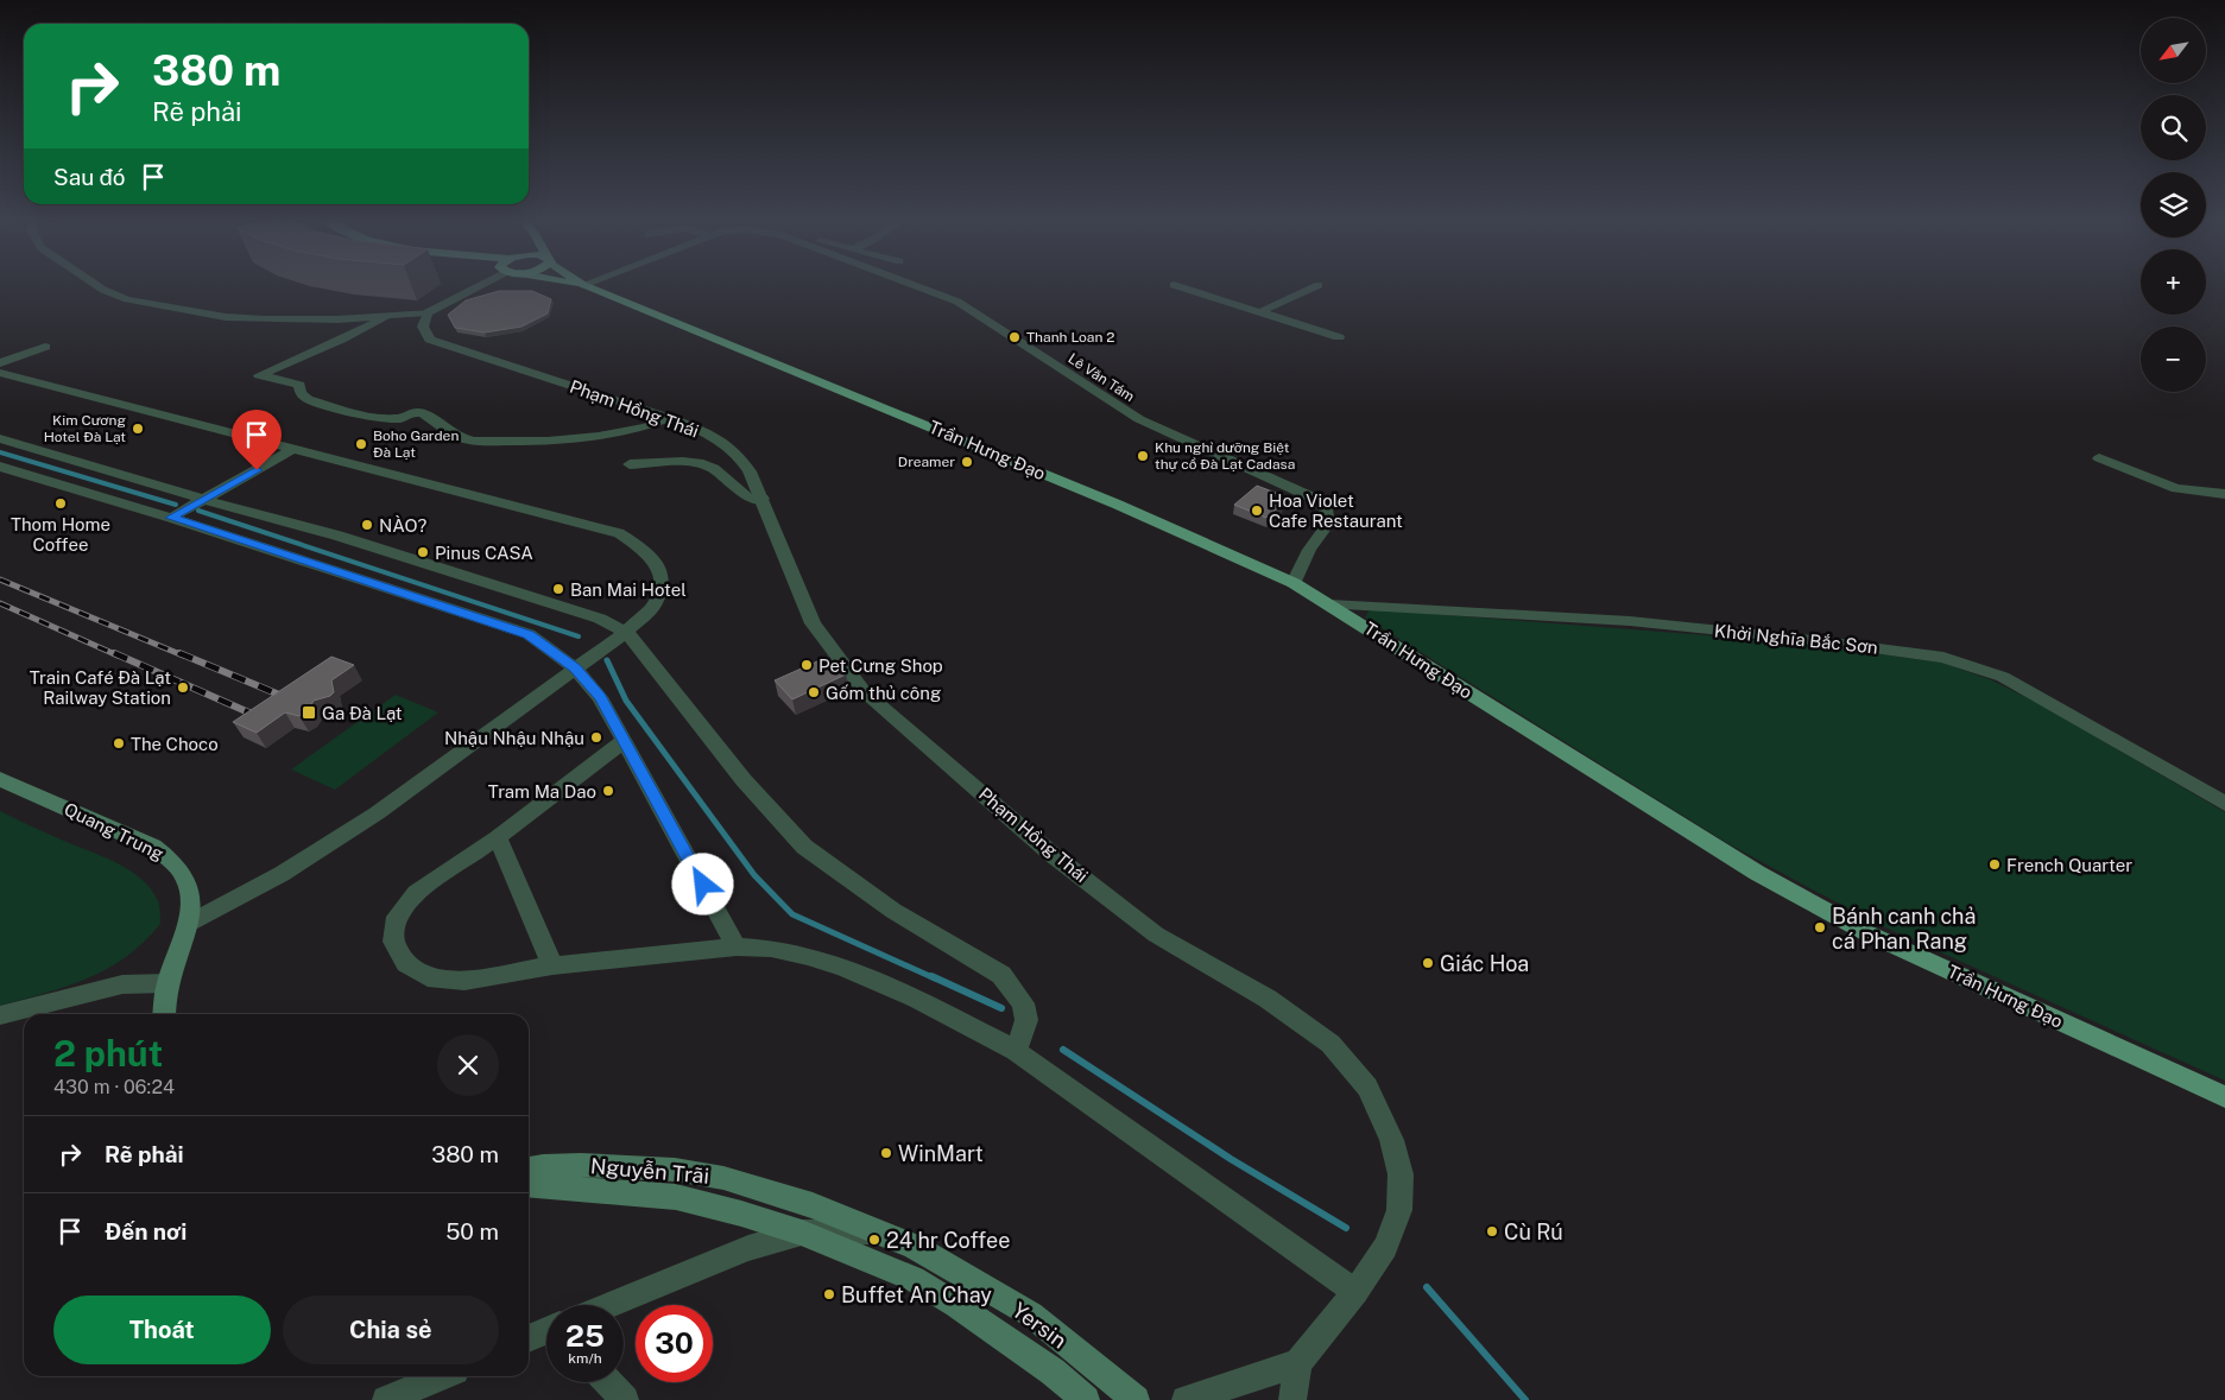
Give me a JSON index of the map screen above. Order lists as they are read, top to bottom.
{
  "streets": {
    "main road": [
      "Trần Hưng Đạo",
      "Quang Trung",
      "Nguyễn Trãi",
      "Yersin"
    ],
    "street": ["Lê Văn Tám", "Phạm Hồng Thái", "Khởi Nghĩa Bắc Sơn"]
  },
  "crossings": [
    ["Lê Văn Tám", "Trần Hưng Đạo"],
    ["Trần Hưng Đạo", "Khởi Nghĩa Bắc Sơn"],
    ["Nguyễn Trãi", "Yersin"]
  ],
  "places": {
    "other": [
      "Thanh Loan 2",
      "Kim Cương Hotel Đà Lạt",
      "Boho Garden Đà Lạt",
      "Khu nghỉ dưỡng Biệt thự cổ Đà Lạt Cadasa",
      "Dreamer",
      "Thom Home Coffee",
      "Hoa Violet Cafe Restaurant",
      "NÀO?",
      "Pinus CASA",
      "Ban Mai Hotel",
      "Pet Cưng Shop",
      "Train Café Đà Lạt Railway Station",
      "Gốm thủ công",
      "Nhậu Nhậu Nhậu",
      "The Choco",
      "Tram Ma Dao",
      "French Quarter",
      "Bánh canh chả cá Phan Rang",
      "Giác Hoa",
      "WinMart",
      "Cù Rú",
      "24 hr Coffee",
      "Buffet An Chay"
    ],
    "transit": ["Ga Đà Lạt"]
  },
  "north": "bottom left",
  "page": {
    "map_buttons": ["+", "−"],
    "turn": ["380 m", "Rẽ phải"],
    "then": "Sau đó",
    "heading": ["2 phút", "430 m · 06:24"],
    "list": [
      {
        "name": "Rẽ phải",
        "value": "380 m"
      },
      {
        "name": "Đến nơi",
        "value": "50 m"
      }
    ],
    "buttons": ["Thoát", "Chia sẻ"],
    "speed": "25 km/h",
    "limit": "30"
  }
}
